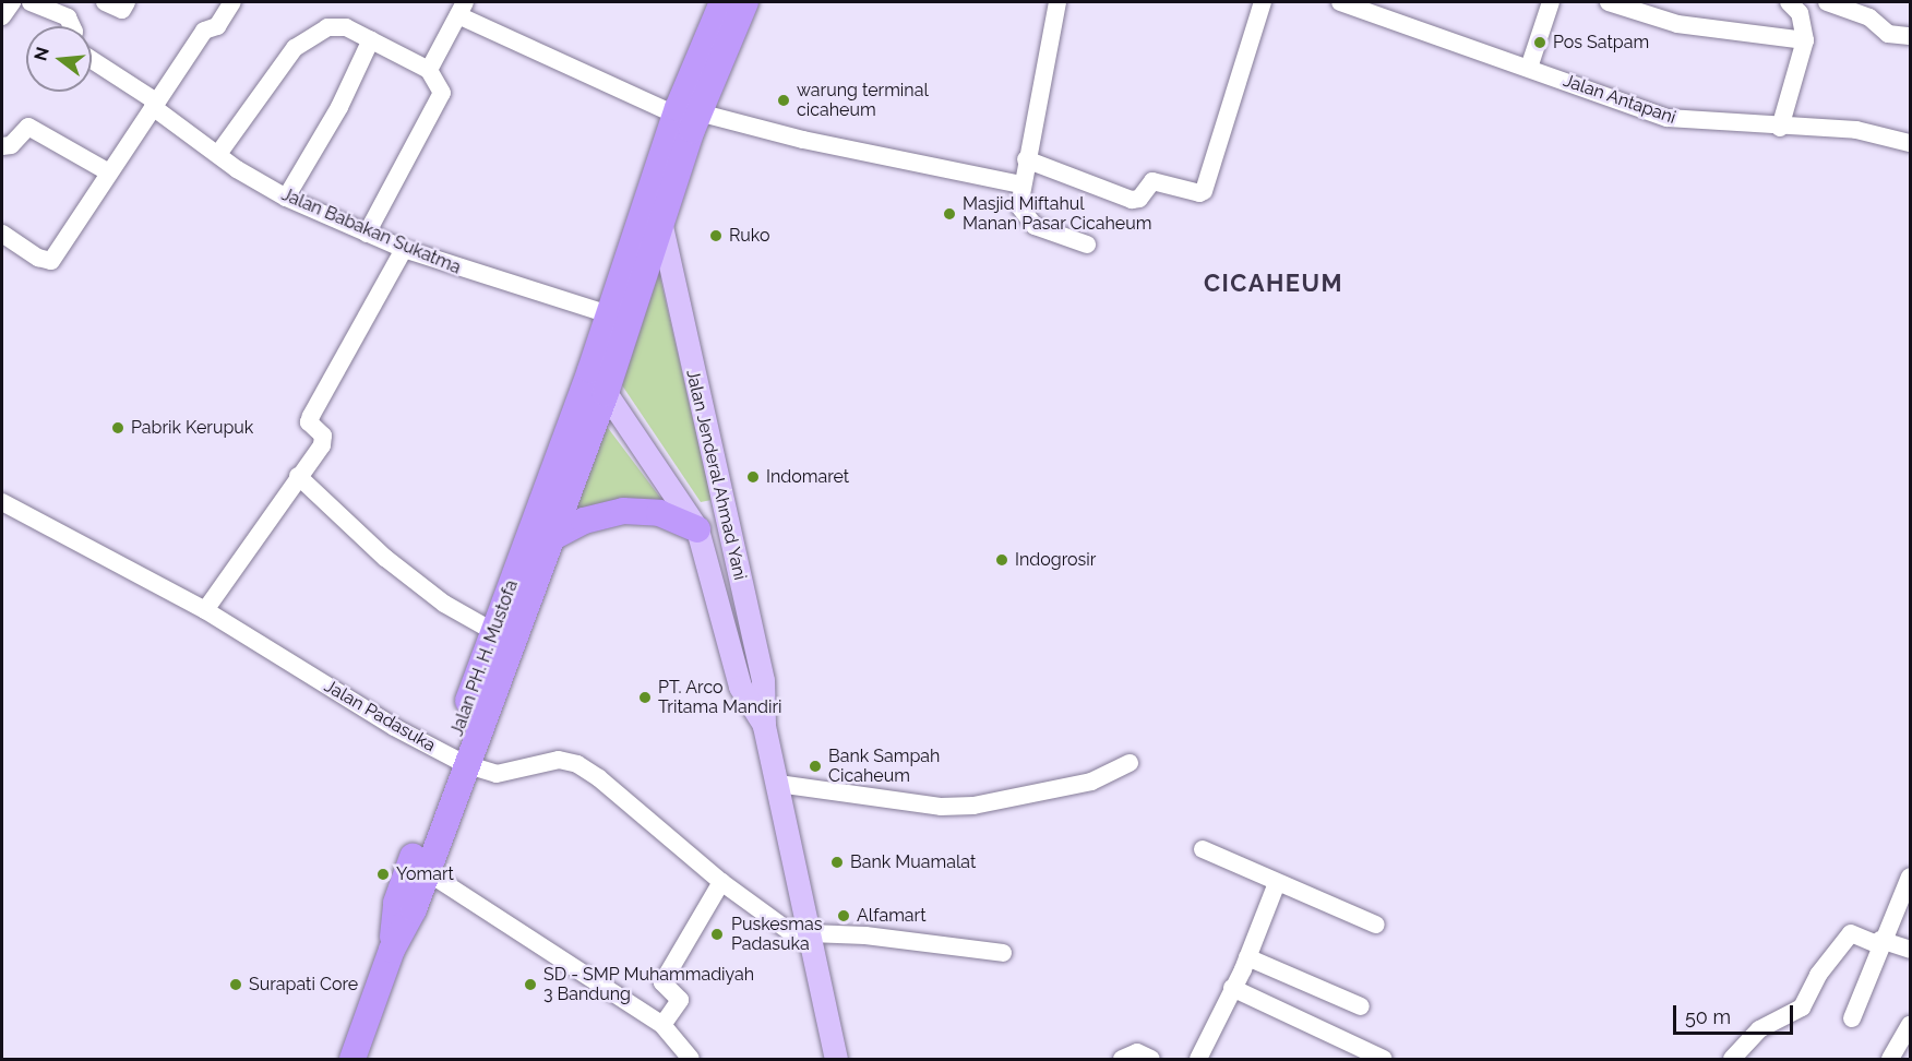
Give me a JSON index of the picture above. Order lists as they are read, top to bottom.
{
  "streets": {
    "highway": ["Jalan PH. H. Mustofa"],
    "main road": ["Jalan Jenderal Ahmad Yani"],
    "street": ["Jalan Antapani", "Jalan Babakan Sukatma", "Jalan Padasuka"]
  },
  "crossings": [
    ["Jalan Jenderal Ahmad Yani", "Jalan PH. H. Mustofa"],
    ["Jalan Jenderal Ahmad Yani", "Jalan Padasuka"],
    ["Jalan PH. H. Mustofa", "Jalan Padasuka"]
  ],
  "districts": ["CICAHEUM"],
  "places": [
    "Pos Satpam",
    "warung terminal cicaheum",
    "Masjid Miftahul Manan Pasar Cicaheum",
    "Ruko",
    "Pabrik Kerupuk",
    "Indomaret",
    "Indogrosir",
    "PT. Arco Tritama Mandiri",
    "Bank Sampah Cicaheum",
    "Bank Muamalat",
    "Yomart",
    "Alfamart",
    "Puskesmas Padasuka",
    "Surapati Core",
    "SD - SMP Muhammadiyah 3 Bandung"
  ],
  "scale_bar": "50 m",
  "north": "left"
}
